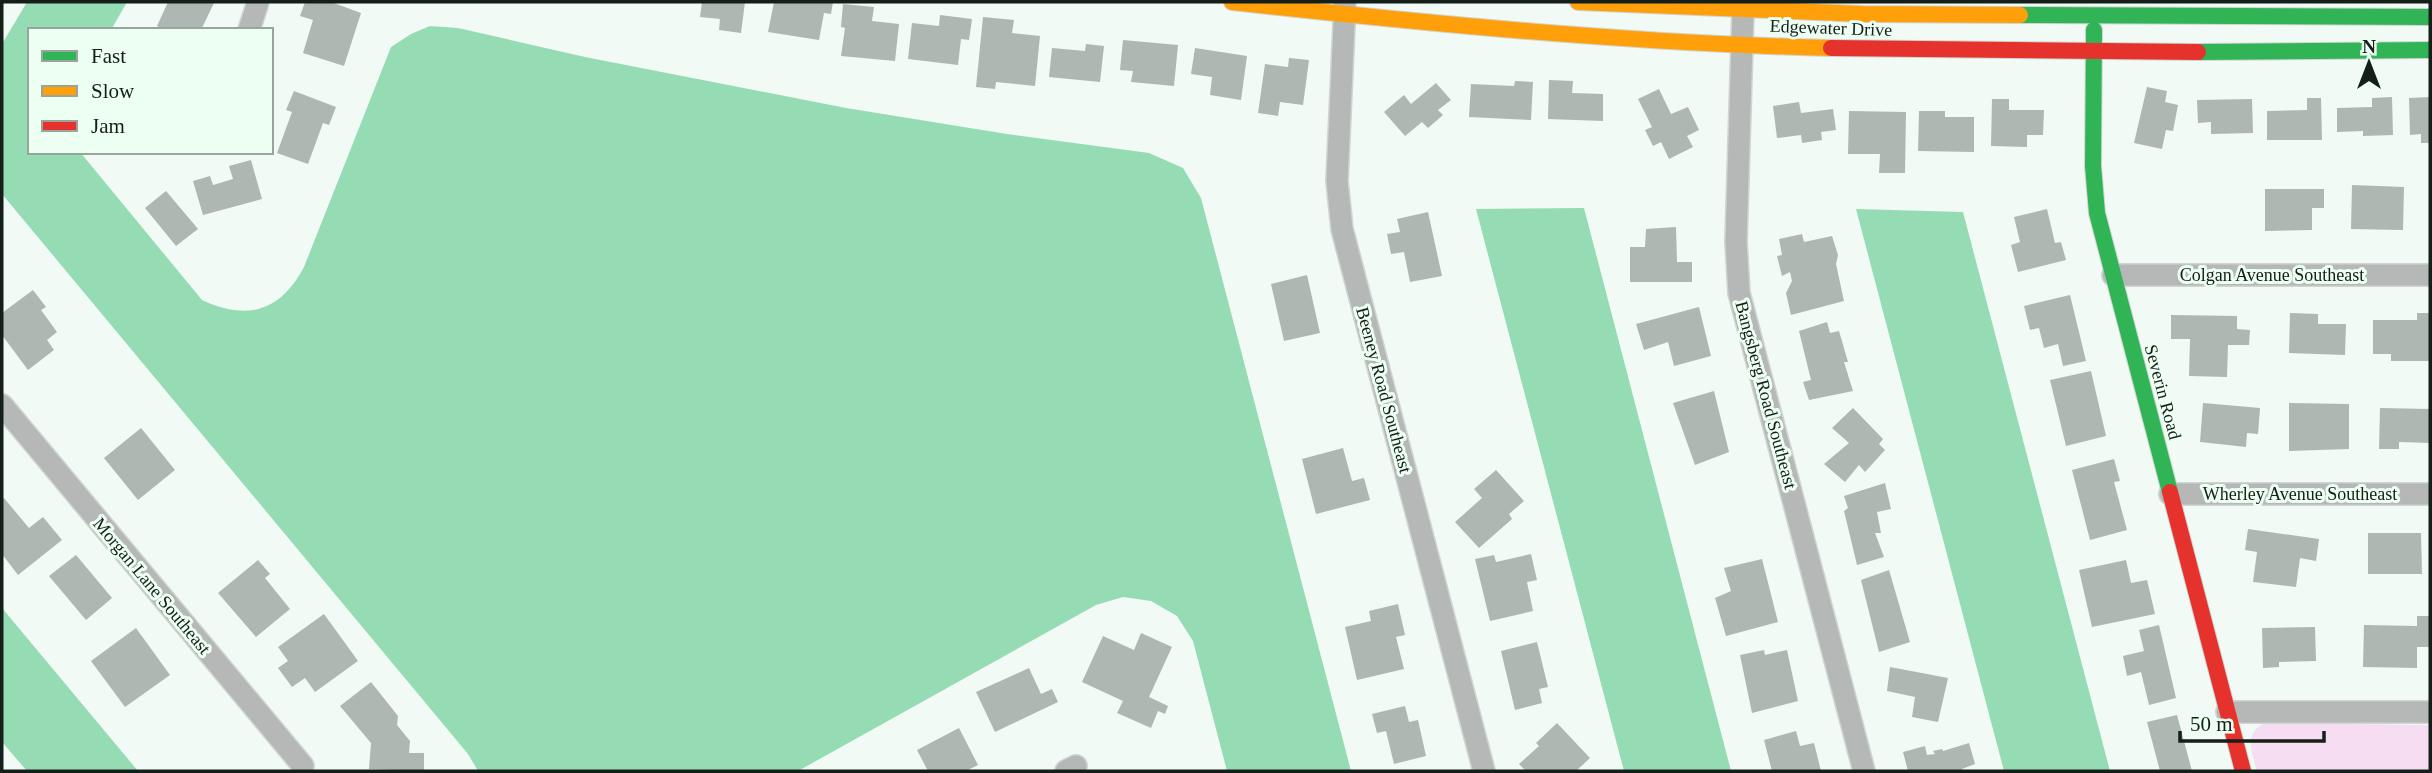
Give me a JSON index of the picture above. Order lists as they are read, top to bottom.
{
  "streets": {
    "street": [
      "Edgewater Drive",
      "Colgan Avenue Southeast",
      "Beeney Road Southeast",
      "Severin Road",
      "Bangsberg Road Southeast",
      "Wherley Avenue Southeast",
      "Morgan Lane Southeast"
    ]
  },
  "crossings": [
    ["Edgewater Drive", "Beeney Road Southeast"],
    ["Edgewater Drive", "Severin Road"],
    ["Edgewater Drive", "Bangsberg Road Southeast"],
    ["Colgan Avenue Southeast", "Severin Road"],
    ["Severin Road", "Wherley Avenue Southeast"]
  ],
  "legend": ["Fast", "Slow", "Jam"],
  "scale_bar": "50 m",
  "north": "top"
}
